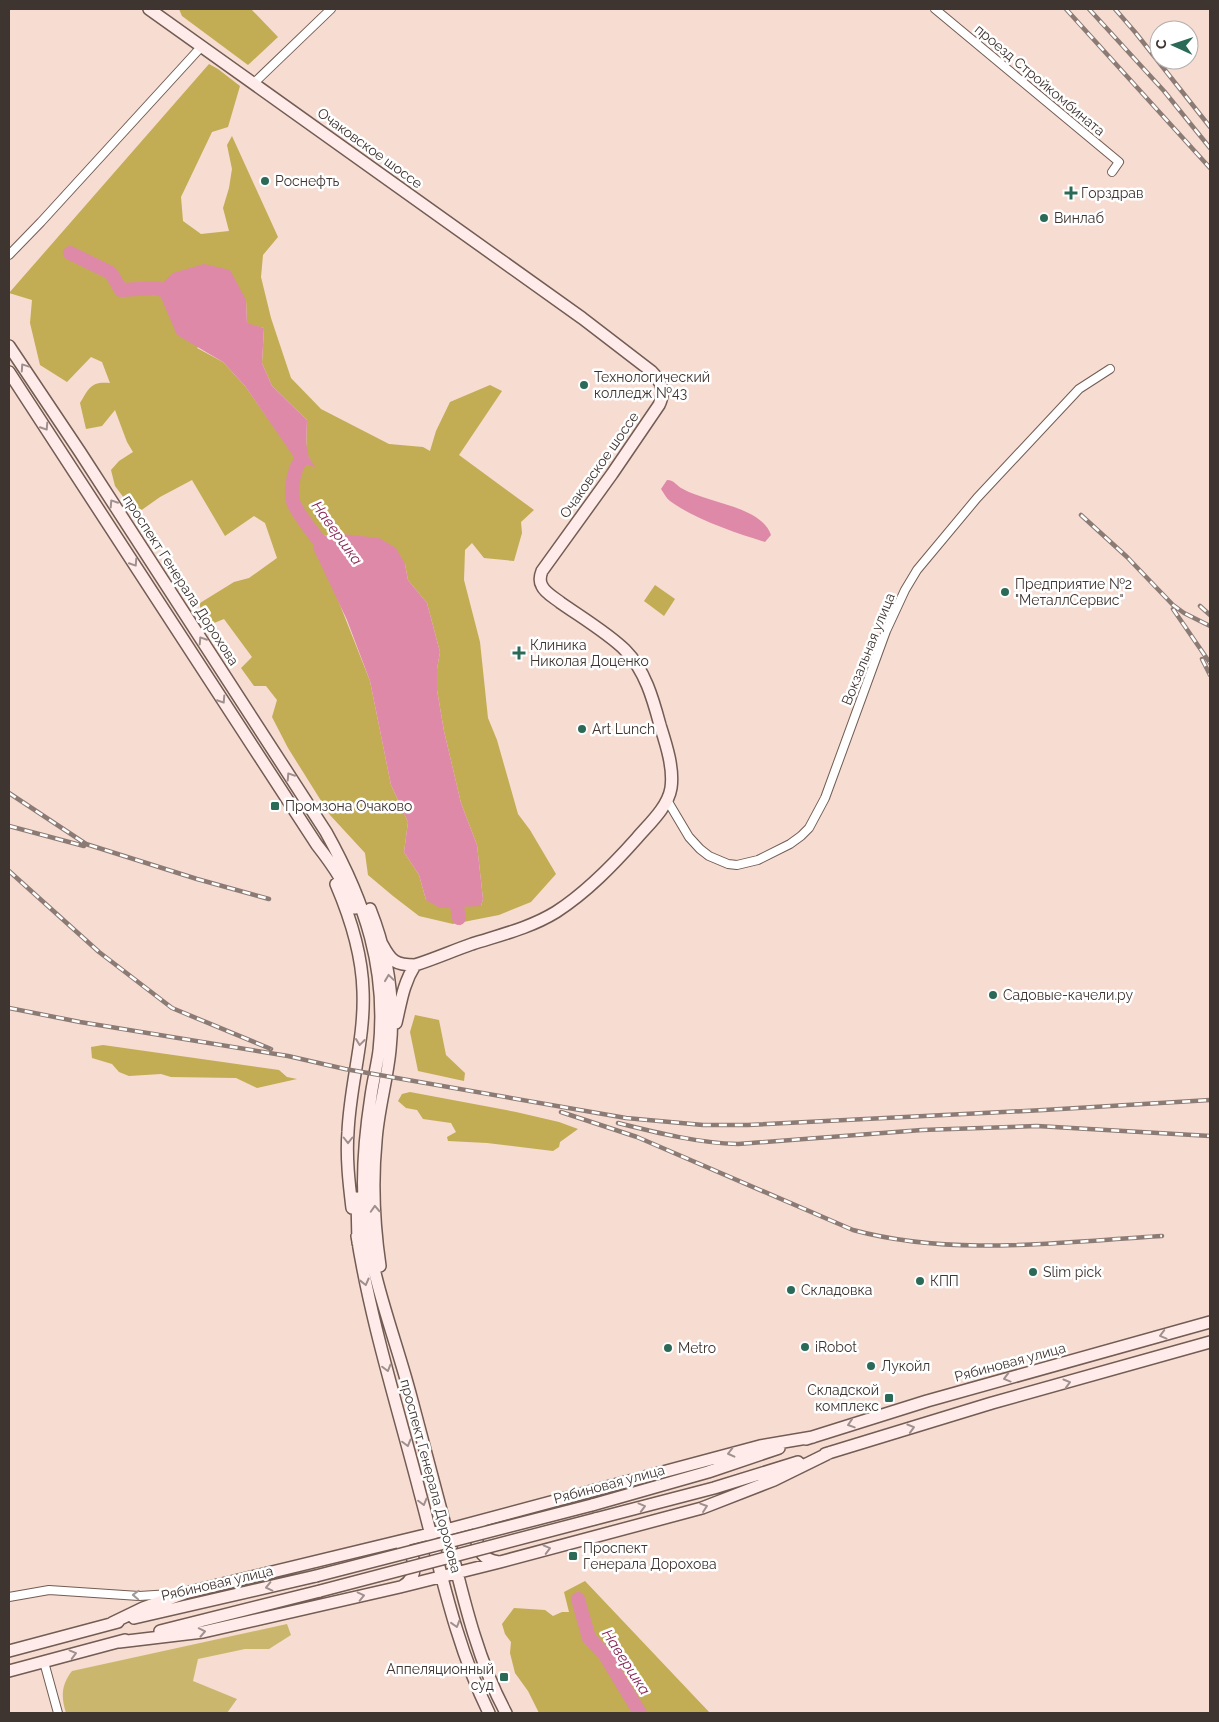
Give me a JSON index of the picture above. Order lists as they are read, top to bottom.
{
  "streets": {
    "main road": ["Очаковское шоссе", "проспект Генерала Дорохова", "Рябиновая улица"],
    "street": ["проезд Стройкомбината", "Вокзальная улица"]
  },
  "crossings": [
    ["Очаковское шоссе", "Вокзальная улица"]
  ],
  "water": ["Навершка"],
  "places": {
    "other": [
      "Роснефть",
      "Винлаб",
      "Технологический колледж №43",
      "Предприятие №2 \"МеталлСервис\"",
      "Art Lunch",
      "Садовые-качели.ру",
      "Slim pick",
      "КПП",
      "Складовка",
      "iRobot",
      "Metro",
      "Лукойл"
    ],
    "health": ["Горздрав", "Клиника Николая Доценко"],
    "transit": [
      "Промзона Очаково",
      "Складской комплекс",
      "Проспект Генерала Дорохова",
      "Аппеляционный суд"
    ]
  },
  "north": "left"
}
